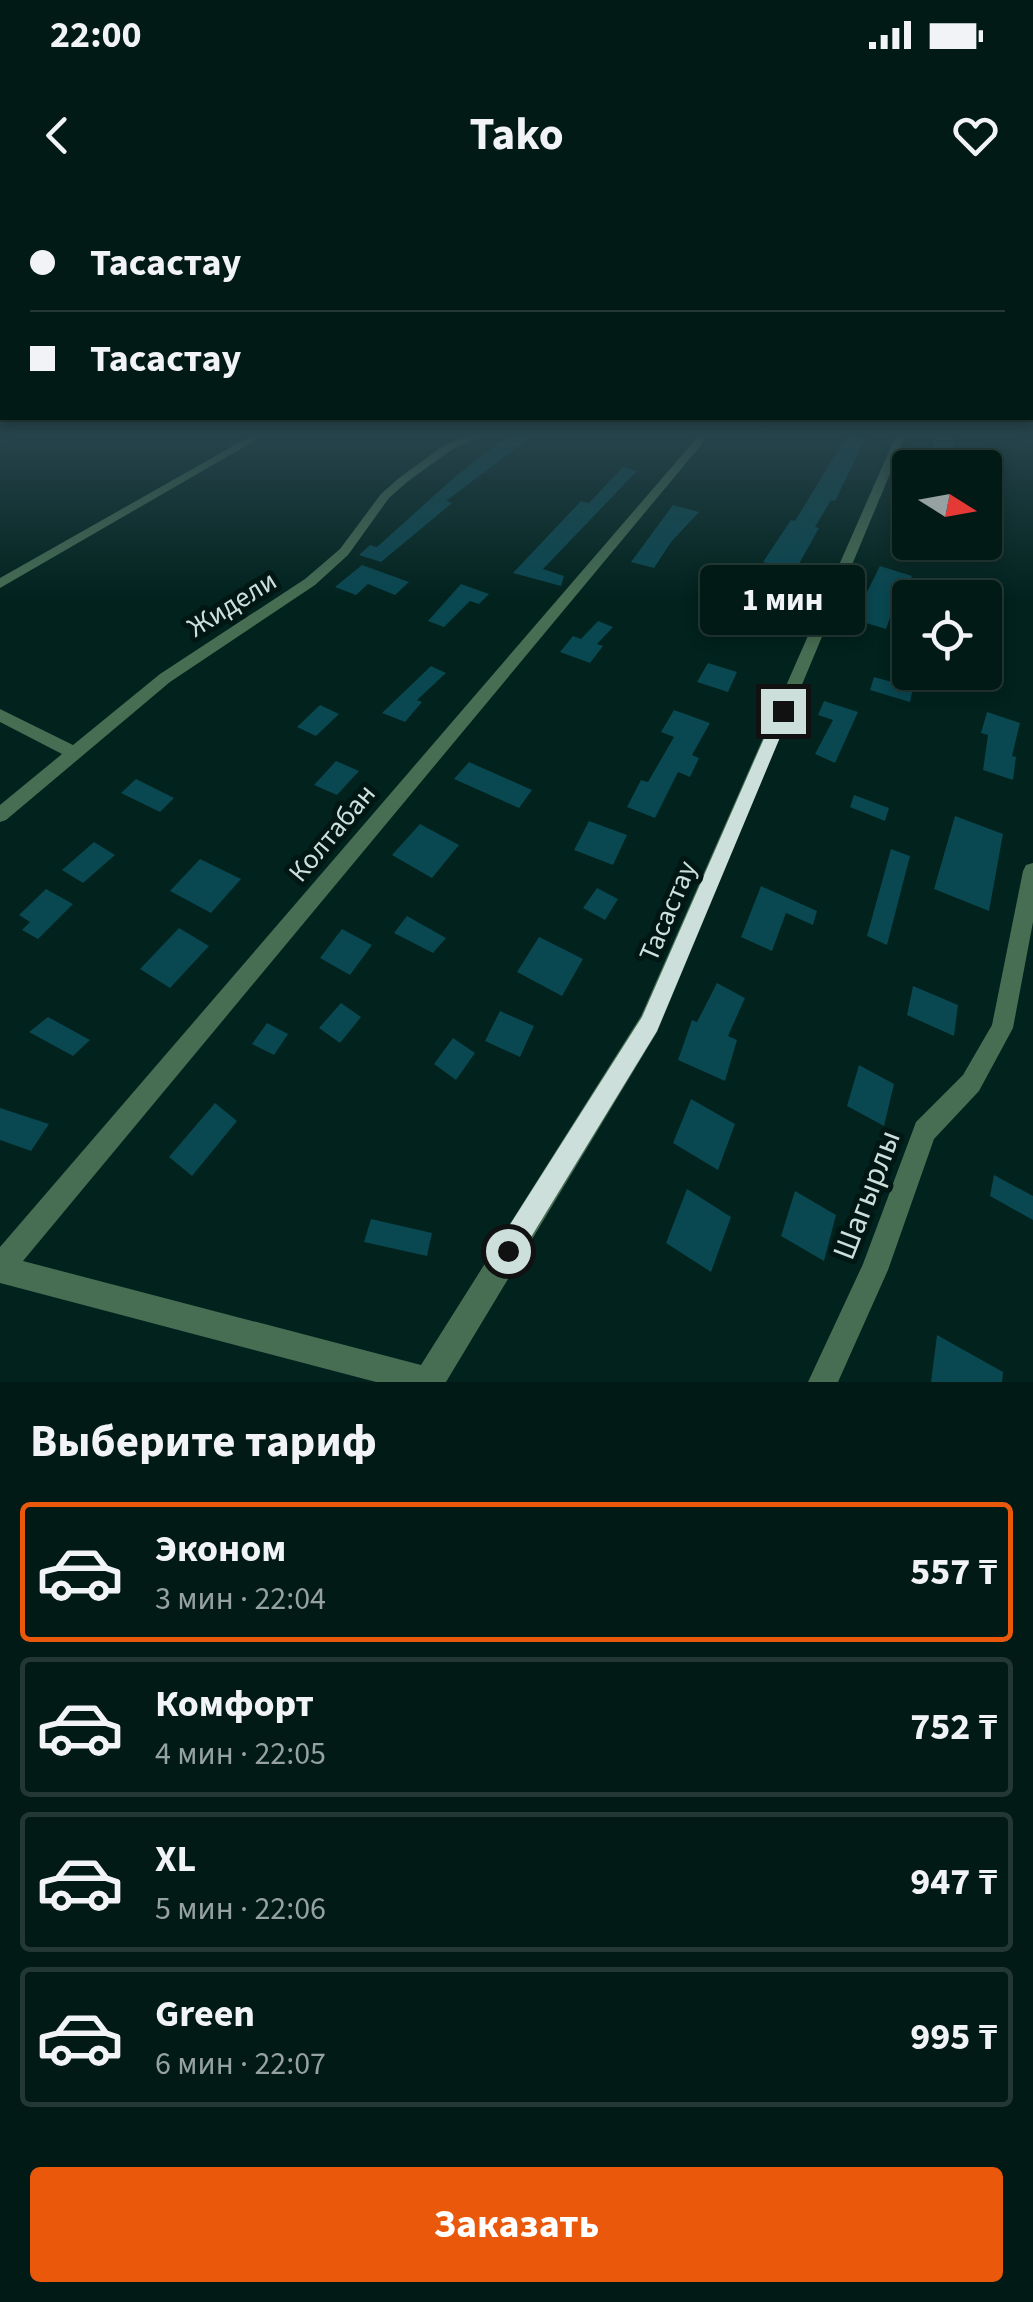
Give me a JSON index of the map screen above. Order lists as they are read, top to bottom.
{
  "streets": {
    "street": [
      "Жидели",
      "Колтабан",
      "Тасастау",
      "Шагырлы"
    ]
  },
  "north": "right",
  "page": {
    "status": "22:00",
    "header": "Tako",
    "banner": ["Тасастау", "Тасастау"],
    "bubble": "1 мин",
    "heading": "Выберите тариф",
    "list": [
      {
        "name": "Эконом",
        "note": "3 мин · 22:04",
        "value": "557 ₸"
      },
      {
        "name": "Комфорт",
        "note": "4 мин · 22:05",
        "value": "752 ₸"
      },
      {
        "name": "XL",
        "note": "5 мин · 22:06",
        "value": "947 ₸"
      },
      {
        "name": "Green",
        "note": "6 мин · 22:07",
        "value": "995 ₸"
      }
    ],
    "buttons": "Заказать"
  }
}
